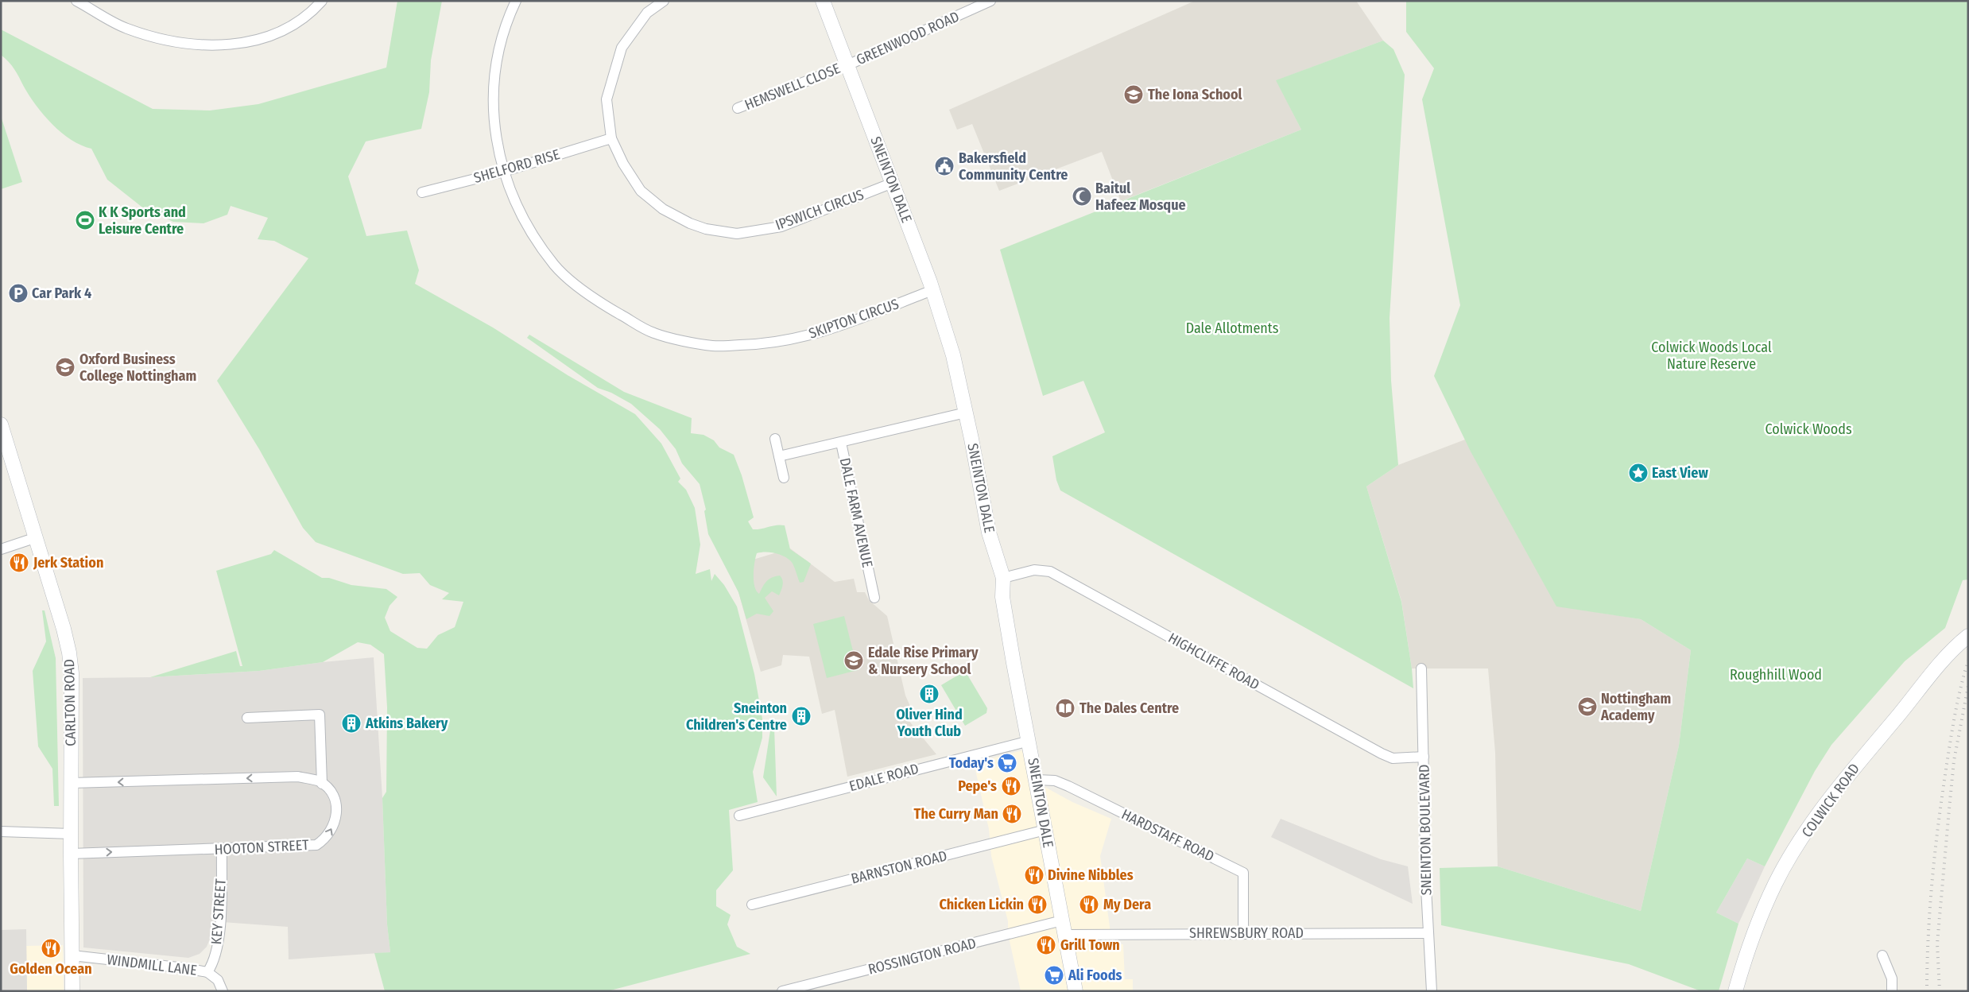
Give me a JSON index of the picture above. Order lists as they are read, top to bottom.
{
  "streets": {
    "street": [
      "GREENWOOD ROAD",
      "HEMSWELL CLOSE",
      "SHELFORD RISE",
      "SNEINTON DALE",
      "IPSWICH CIRCUS",
      "SKIPTON CIRCUS",
      "DALE FARM AVENUE",
      "HIGHCLIFFE ROAD",
      "CARLTON ROAD",
      "EDALE ROAD",
      "COLWICK ROAD",
      "SNEINTON BOULEVARD",
      "HARDSTAFF ROAD",
      "HOOTON STREET",
      "BARNSTON ROAD",
      "KEY STREET",
      "SHREWSBURY ROAD",
      "ROSSINGTON ROAD",
      "WINDMILL LANE"
    ]
  },
  "crossings": [
    ["GREENWOOD ROAD", "HEMSWELL CLOSE"],
    ["GREENWOOD ROAD", "SNEINTON DALE"],
    ["HEMSWELL CLOSE", "SNEINTON DALE"],
    ["SHELFORD RISE", "IPSWICH CIRCUS"],
    ["SHELFORD RISE", "SKIPTON CIRCUS"],
    ["SNEINTON DALE", "IPSWICH CIRCUS"],
    ["SNEINTON DALE", "SKIPTON CIRCUS"],
    ["SNEINTON DALE", "DALE FARM AVENUE"],
    ["SNEINTON DALE", "HIGHCLIFFE ROAD"],
    ["SNEINTON DALE", "EDALE ROAD"],
    ["SNEINTON DALE", "HARDSTAFF ROAD"],
    ["SNEINTON DALE", "BARNSTON ROAD"],
    ["SNEINTON DALE", "SHREWSBURY ROAD"],
    ["SNEINTON DALE", "ROSSINGTON ROAD"],
    ["HIGHCLIFFE ROAD", "SNEINTON BOULEVARD"],
    ["CARLTON ROAD", "HOOTON STREET"],
    ["CARLTON ROAD", "WINDMILL LANE"],
    ["SNEINTON BOULEVARD", "SHREWSBURY ROAD"],
    ["HARDSTAFF ROAD", "SHREWSBURY ROAD"],
    ["HOOTON STREET", "KEY STREET"],
    ["KEY STREET", "WINDMILL LANE"]
  ],
  "parks": [
    "Dale Allotments",
    "Colwick Woods Local Nature Reserve",
    "Colwick Woods",
    "Roughhill Wood"
  ],
  "places": {
    "school or university": [
      "The Iona School",
      "Oxford Business College Nottingham",
      "Edale Rise Primary & Nursery School",
      "Nottingham Academy"
    ],
    "public building": ["Bakersfield Community Centre"],
    "mosque": ["Baitul Hafeez Mosque"],
    "sports": ["K K Sports and Leisure Centre"],
    "parking": ["Car Park 4"],
    "place": ["East View"],
    "restaurant": [
      "Jerk Station",
      "Pepe's",
      "The Curry Man",
      "Divine Nibbles",
      "Chicken Lickin",
      "My Dera",
      "Grill Town",
      "Golden Ocean"
    ],
    "building": ["Oliver Hind Youth Club", "Sneinton Children's Centre", "Atkins Bakery"],
    "library": ["The Dales Centre"],
    "supermarket": ["Today's", "Ali Foods"]
  }
}
